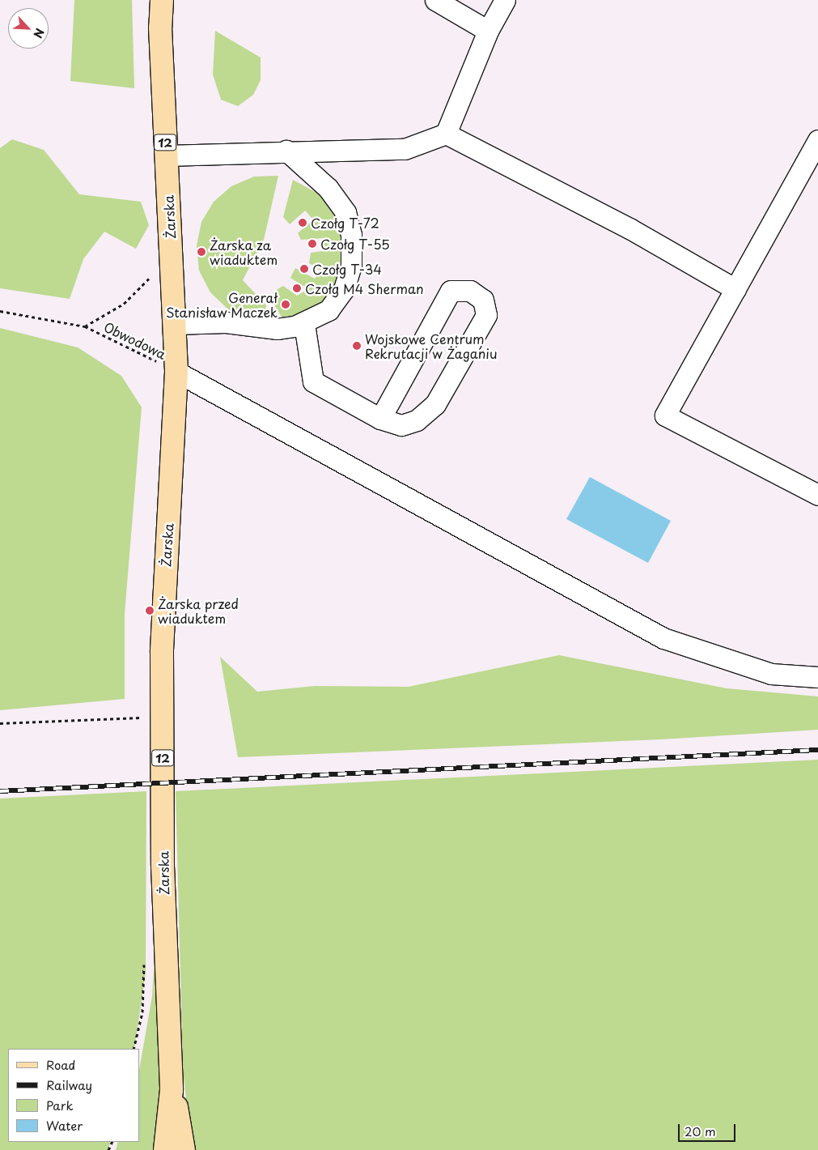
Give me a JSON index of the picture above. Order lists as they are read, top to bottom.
{
  "streets": {
    "main road": ["12", "Żarska"],
    "path": ["Obwodowa"]
  },
  "crossings": [
    ["Żarska", "Obwodowa"]
  ],
  "places": [
    "Czołg T-72",
    "Czołg T-55",
    "Żarska za wiaduktem",
    "Czołg T-34",
    "Czołg M4 Sherman",
    "Generał Stanisław Maczek",
    "Wojskowe Centrum Rekrutacji w Żaganiu",
    "Żarska przed wiaduktem"
  ],
  "legend": [
    "Road",
    "Railway",
    "Park",
    "Water"
  ],
  "scale_bar": "20 m",
  "north": "bottom right"
}
